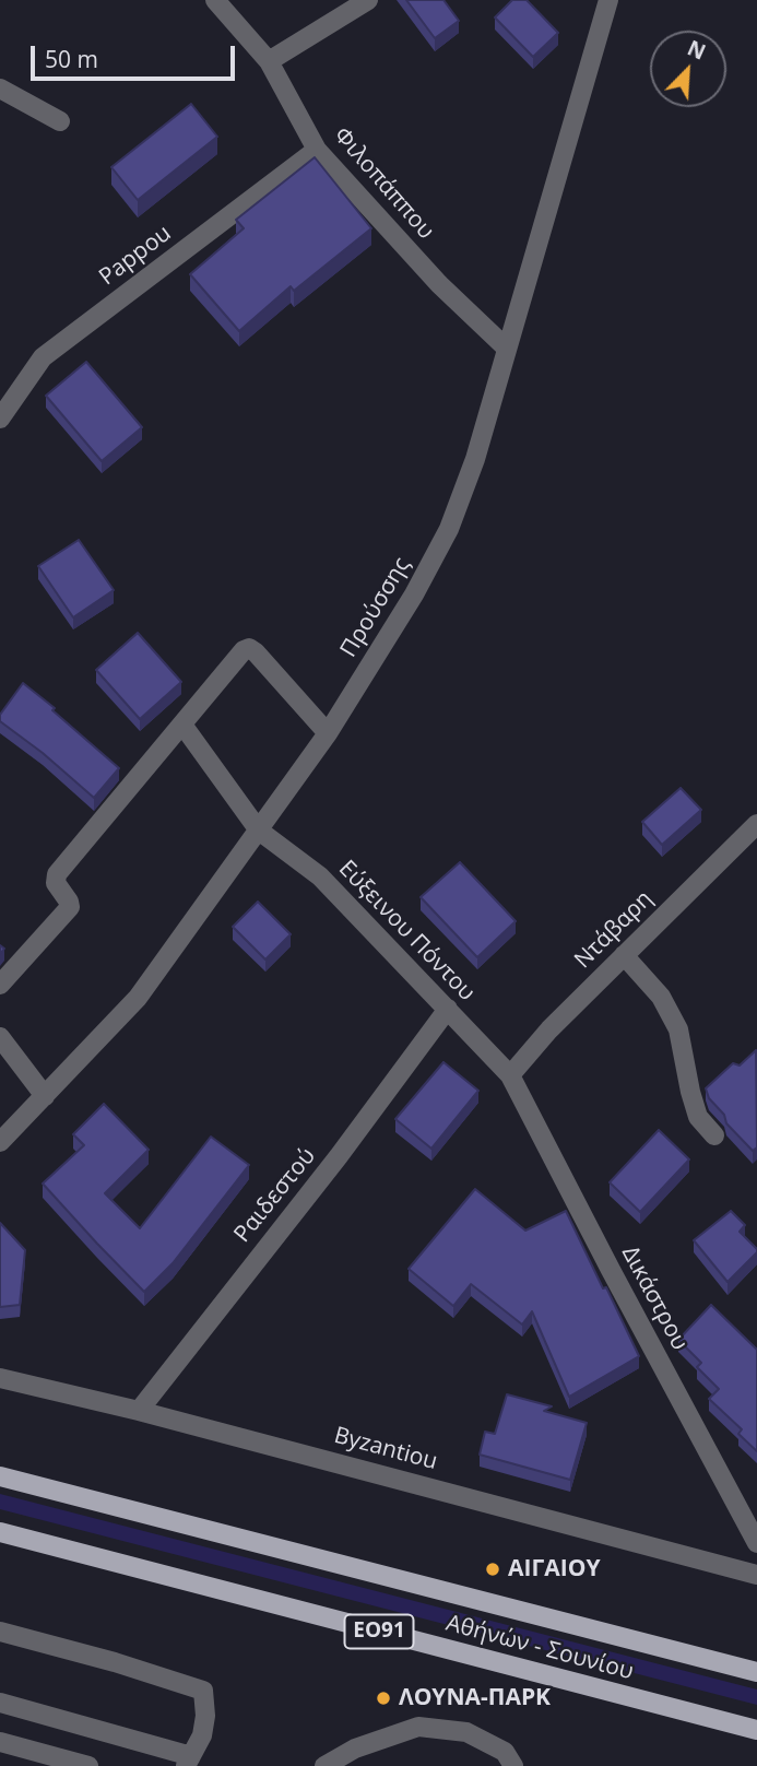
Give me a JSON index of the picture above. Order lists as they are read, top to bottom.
{
  "streets": {
    "main road": ["ΕΟ91", "Αθήνών - Σουνίου"],
    "street": [
      "Φιλοπάππου",
      "Pappou",
      "Προύσσης",
      "Ντάβαρη",
      "Εύξεινου Πόντου",
      "Ραιδεστού",
      "Δικάστρου",
      "Byzantiou"
    ]
  },
  "crossings": [
    ["Φιλοπάππου", "Pappou"],
    ["Φιλοπάππου", "Προύσσης"],
    ["Προύσσης", "Εύξεινου Πόντου"],
    ["Ντάβαρη", "Εύξεινου Πόντου"],
    ["Ντάβαρη", "Δικάστρου"],
    ["Εύξεινου Πόντου", "Ραιδεστού"],
    ["Εύξεινου Πόντου", "Δικάστρου"],
    ["Ραιδεστού", "Byzantiou"]
  ],
  "places": ["ΑΙΓΑΙΟΥ", "ΛΟΥΝΑ-ΠΑΡΚ"],
  "scale_bar": "50 m",
  "north": "top right"
}
